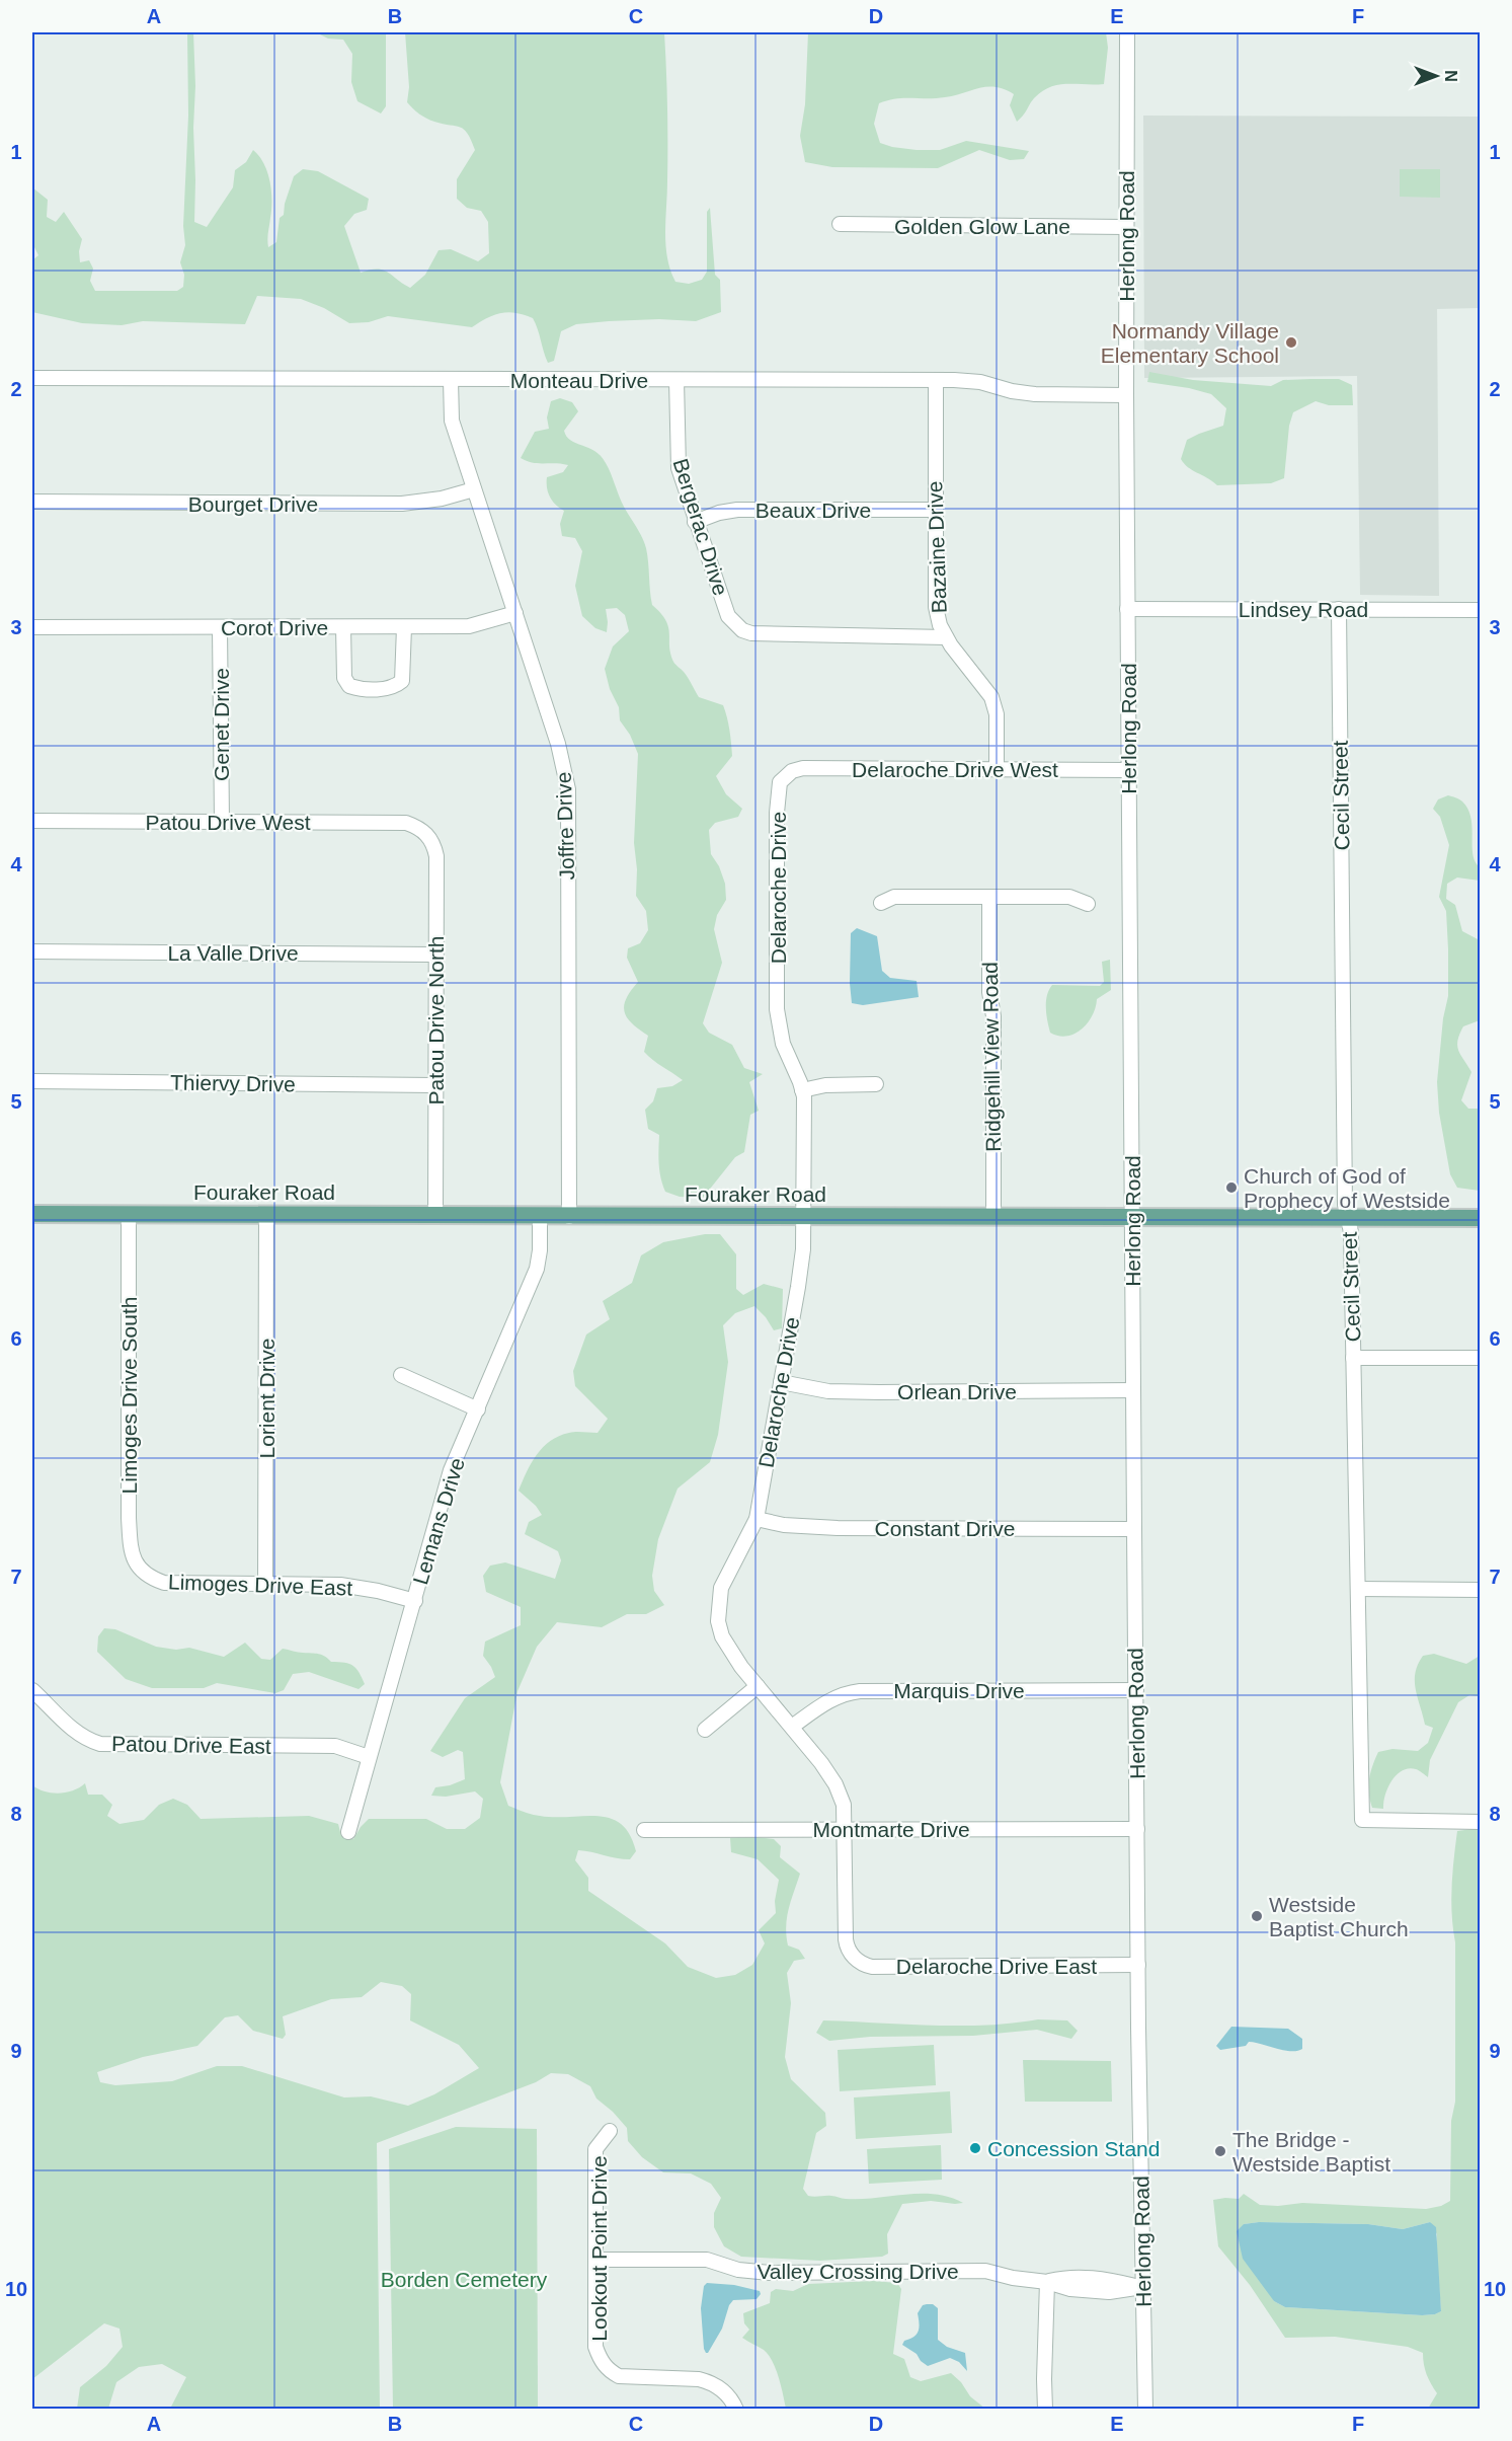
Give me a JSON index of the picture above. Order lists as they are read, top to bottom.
{
  "streets": {
    "main road": ["Fouraker Road"],
    "street": [
      "Golden Glow Lane",
      "Herlong Road",
      "Monteau Drive",
      "Bourget Drive",
      "Beaux Drive",
      "Bergerac Drive",
      "Bazaine Drive",
      "Lindsey Road",
      "Corot Drive",
      "Genet Drive",
      "Delaroche Drive West",
      "Cecil Street",
      "Patou Drive West",
      "Joffre Drive",
      "Delaroche Drive",
      "La Valle Drive",
      "Patou Drive North",
      "Ridgehill View Road",
      "Thiervy Drive",
      "Orlean Drive",
      "Limoges Drive South",
      "Lorient Drive",
      "Lemans Drive",
      "Constant Drive",
      "Limoges Drive East",
      "Marquis Drive",
      "Patou Drive East",
      "Montmarte Drive",
      "Delaroche Drive East",
      "Lookout Point Drive",
      "Valley Crossing Drive"
    ]
  },
  "crossings": [
    ["Golden Glow Lane", "Herlong Road"],
    ["Herlong Road", "Monteau Drive"],
    ["Herlong Road", "Lindsey Road"],
    ["Herlong Road", "Delaroche Drive West"],
    ["Herlong Road", "Fouraker Road"],
    ["Herlong Road", "Orlean Drive"],
    ["Herlong Road", "Constant Drive"],
    ["Herlong Road", "Marquis Drive"],
    ["Herlong Road", "Montmarte Drive"],
    ["Herlong Road", "Delaroche Drive East"],
    ["Herlong Road", "Valley Crossing Drive"],
    ["Monteau Drive", "Bergerac Drive"],
    ["Monteau Drive", "Bazaine Drive"],
    ["Monteau Drive", "Joffre Drive"],
    ["Bourget Drive", "Joffre Drive"],
    ["Beaux Drive", "Bergerac Drive"],
    ["Beaux Drive", "Bazaine Drive"],
    ["Bergerac Drive", "Bazaine Drive"],
    ["Bazaine Drive", "Delaroche Drive West"],
    ["Lindsey Road", "Cecil Street"],
    ["Corot Drive", "Genet Drive"],
    ["Corot Drive", "Joffre Drive"],
    ["Genet Drive", "Patou Drive West"],
    ["Delaroche Drive West", "Delaroche Drive"],
    ["Cecil Street", "Fouraker Road"],
    ["Patou Drive West", "Patou Drive North"],
    ["Joffre Drive", "Fouraker Road"],
    ["Delaroche Drive", "Fouraker Road"],
    ["Delaroche Drive", "Orlean Drive"],
    ["Delaroche Drive", "Constant Drive"],
    ["Delaroche Drive", "Marquis Drive"],
    ["Delaroche Drive", "Montmarte Drive"],
    ["Delaroche Drive", "Delaroche Drive East"],
    ["La Valle Drive", "Patou Drive North"],
    ["Patou Drive North", "Thiervy Drive"],
    ["Patou Drive North", "Fouraker Road"],
    ["Ridgehill View Road", "Fouraker Road"],
    ["Fouraker Road", "Limoges Drive South"],
    ["Fouraker Road", "Lorient Drive"],
    ["Fouraker Road", "Lemans Drive"],
    ["Limoges Drive South", "Limoges Drive East"],
    ["Lorient Drive", "Limoges Drive East"],
    ["Lemans Drive", "Limoges Drive East"],
    ["Lemans Drive", "Patou Drive East"],
    ["Lookout Point Drive", "Valley Crossing Drive"]
  ],
  "parks": ["Borden Cemetery"],
  "places": [
    "Normandy Village Elementary School",
    "Church of God of Prophecy of Westside",
    "Westside Baptist Church",
    "Concession Stand",
    "The Bridge - Westside Baptist"
  ],
  "north": "right",
  "grid": {
    "columns": [
      "A",
      "B",
      "C",
      "D",
      "E",
      "F"
    ],
    "rows": [
      "1",
      "2",
      "3",
      "4",
      "5",
      "6",
      "7",
      "8",
      "9",
      "10"
    ]
  }
}
